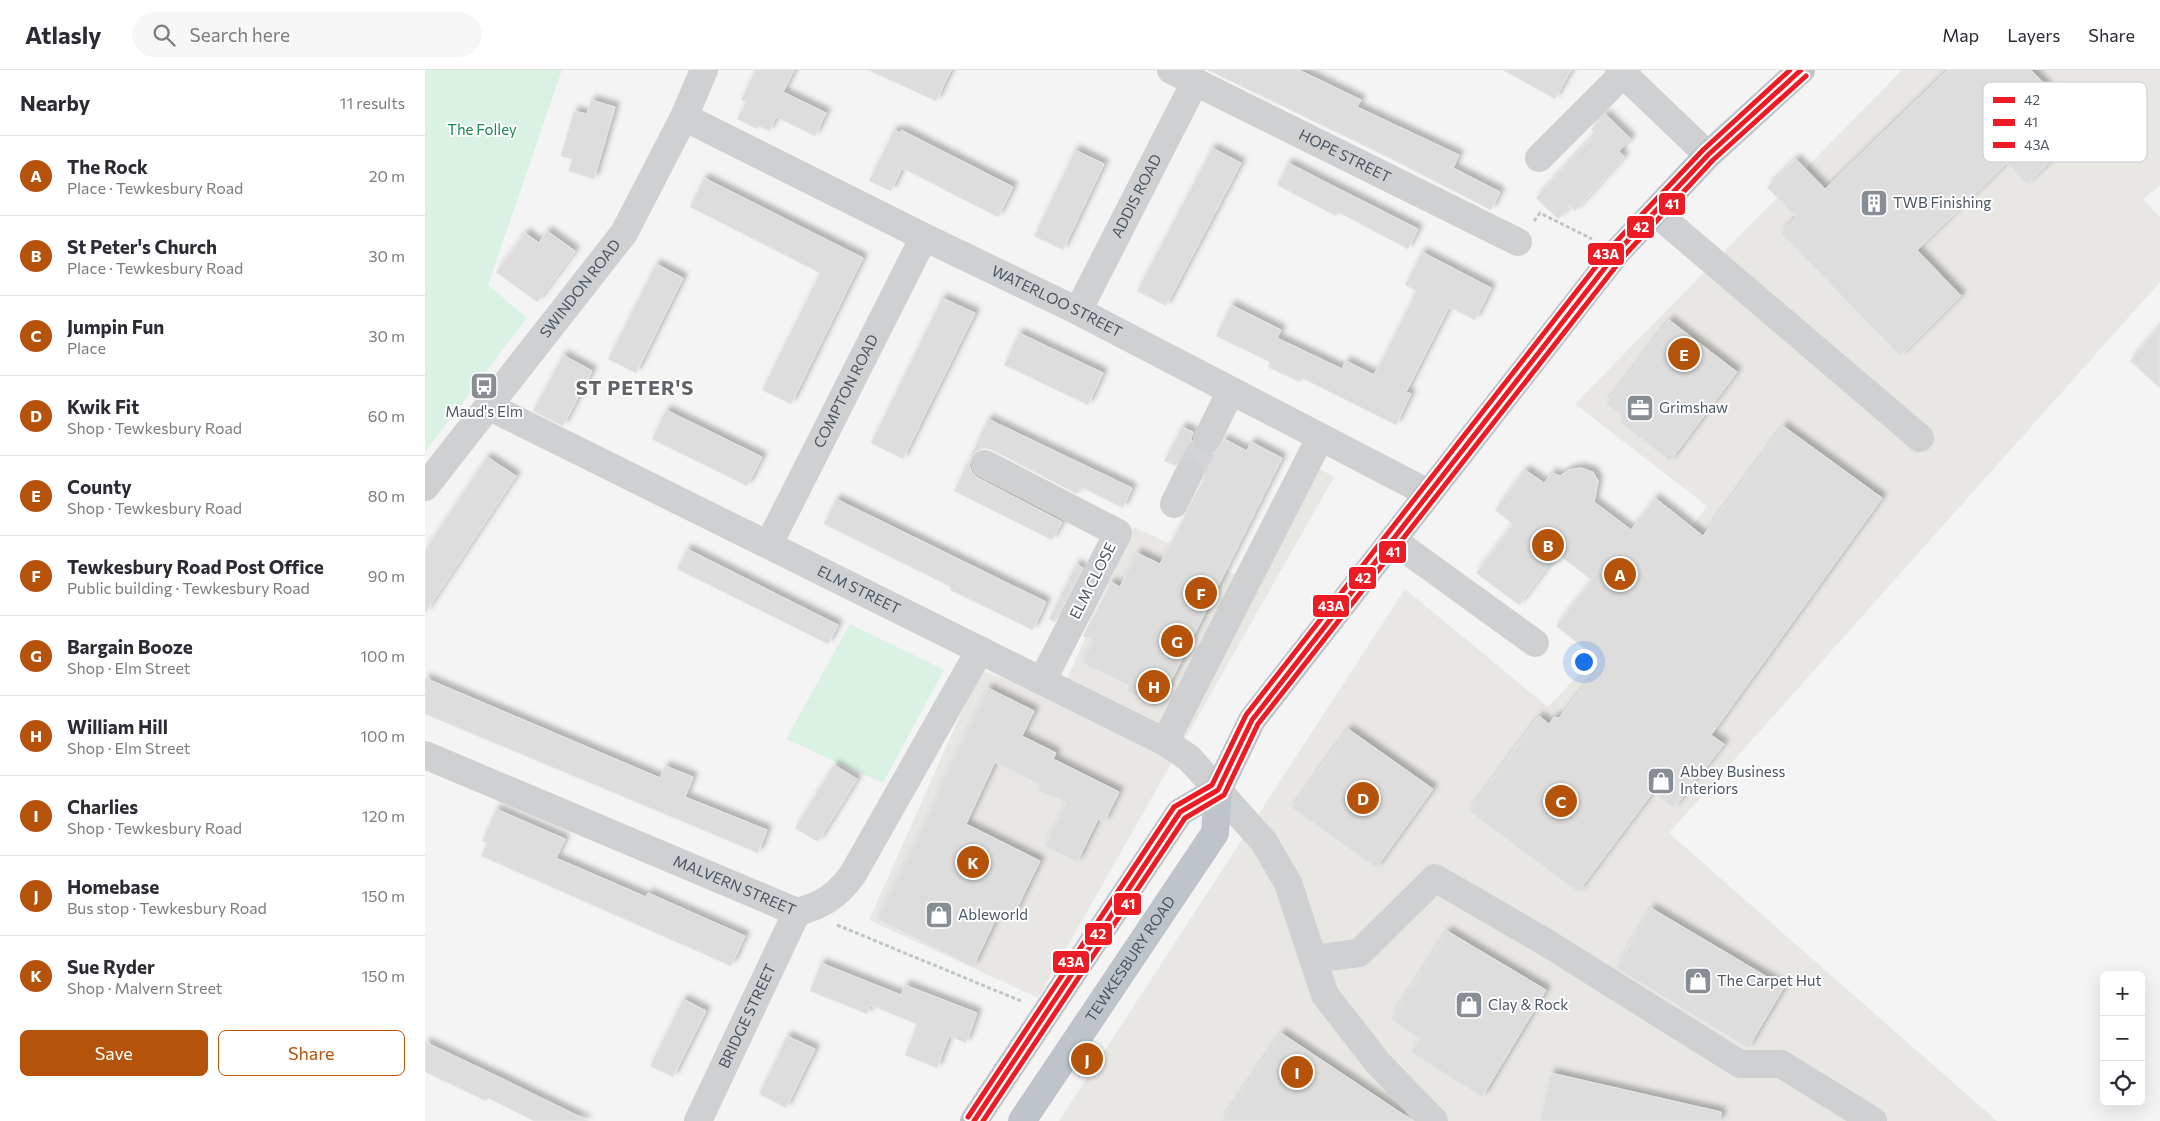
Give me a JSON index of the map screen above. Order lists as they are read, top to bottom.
{
  "streets": {
    "highway": ["TEWKESBURY ROAD"],
    "street": [
      "HOPE STREET",
      "ADDIS ROAD",
      "SWINDON ROAD",
      "WATERLOO STREET",
      "COMPTON ROAD",
      "ELM CLOSE",
      "ELM STREET",
      "MALVERN STREET",
      "BRIDGE STREET"
    ]
  },
  "crossings": [
    ["HOPE STREET", "ADDIS ROAD"],
    ["ADDIS ROAD", "WATERLOO STREET"],
    ["SWINDON ROAD", "WATERLOO STREET"],
    ["SWINDON ROAD", "ELM STREET"],
    ["WATERLOO STREET", "COMPTON ROAD"],
    ["WATERLOO STREET", "TEWKESBURY ROAD"],
    ["COMPTON ROAD", "ELM STREET"],
    ["ELM CLOSE", "ELM STREET"],
    ["ELM STREET", "MALVERN STREET"],
    ["ELM STREET", "TEWKESBURY ROAD"],
    ["MALVERN STREET", "BRIDGE STREET"]
  ],
  "districts": ["ST PETER'S"],
  "parks": ["The Folley"],
  "places": {
    "building": ["TWB Finishing"],
    "bus stop": ["Maud's Elm"],
    "office": ["Grimshaw"],
    "shop": [
      "Abbey Business Interiors",
      "Ableworld",
      "The Carpet Hut",
      "Clay & Rock"
    ]
  },
  "lines": ["transit line 42", "transit line 43A", "transit line 41"],
  "legend": ["42", "41", "43A"],
  "page": {
    "header": "Atlasly",
    "search": "Search here",
    "nav": ["Map", "Layers", "Share"],
    "heading": ["Nearby", "11 results"],
    "list": [
      {
        "mark": "A",
        "name": "The Rock",
        "note": "Place · Tewkesbury Road",
        "value": "20 m"
      },
      {
        "mark": "B",
        "name": "St Peter's Church",
        "note": "Place · Tewkesbury Road",
        "value": "30 m"
      },
      {
        "mark": "C",
        "name": "Jumpin Fun",
        "note": "Place",
        "value": "30 m"
      },
      {
        "mark": "D",
        "name": "Kwik Fit",
        "note": "Shop · Tewkesbury Road",
        "value": "60 m"
      },
      {
        "mark": "E",
        "name": "County",
        "note": "Shop · Tewkesbury Road",
        "value": "80 m"
      },
      {
        "mark": "F",
        "name": "Tewkesbury Road Post Office",
        "note": "Public building · Tewkesbury Road",
        "value": "90 m"
      },
      {
        "mark": "G",
        "name": "Bargain Booze",
        "note": "Shop · Elm Street",
        "value": "100 m"
      },
      {
        "mark": "H",
        "name": "William Hill",
        "note": "Shop · Elm Street",
        "value": "100 m"
      },
      {
        "mark": "I",
        "name": "Charlies",
        "note": "Shop · Tewkesbury Road",
        "value": "120 m"
      },
      {
        "mark": "J",
        "name": "Homebase",
        "note": "Bus stop · Tewkesbury Road",
        "value": "150 m"
      },
      {
        "mark": "K",
        "name": "Sue Ryder",
        "note": "Shop · Malvern Street",
        "value": "150 m"
      }
    ],
    "pins": [
      "E",
      "B",
      "A",
      "F",
      "G",
      "H",
      "D",
      "C",
      "K",
      "J",
      "I"
    ],
    "map_buttons": ["+", "−"],
    "buttons": ["Save", "Share"]
  }
}
